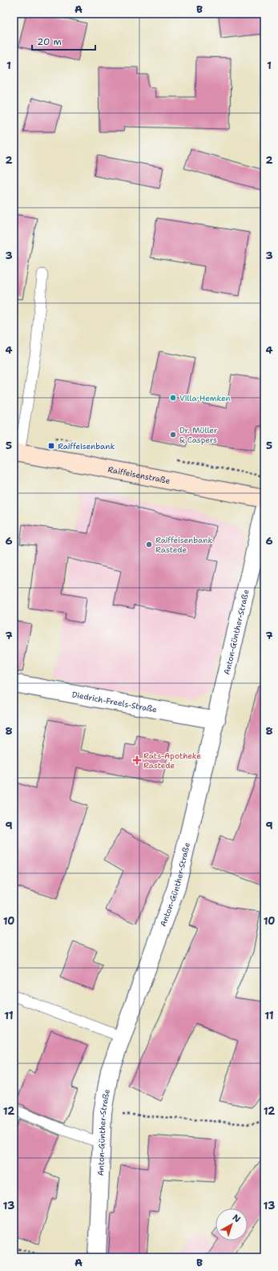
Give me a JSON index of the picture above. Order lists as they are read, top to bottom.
{
  "streets": {
    "street": ["Raiffeisenstraße", "Anton-Günther-Straße", "Diedrich-Freels-Straße"]
  },
  "crossings": [
    ["Anton-Günther-Straße", "Diedrich-Freels-Straße"]
  ],
  "places": {
    "other": ["Villa Hemken", "Dr. Müller & Caspers", "Raiffeisenbank Rastede"],
    "transit": ["Raiffeisenbank"],
    "health": ["Rats-Apotheke Rastede"]
  },
  "scale_bar": "20 m",
  "north": "top right",
  "grid": {
    "columns": ["A", "B"],
    "rows": [
      "1",
      "2",
      "3",
      "4",
      "5",
      "6",
      "7",
      "8",
      "9",
      "10",
      "11",
      "12",
      "13"
    ]
  }
}
